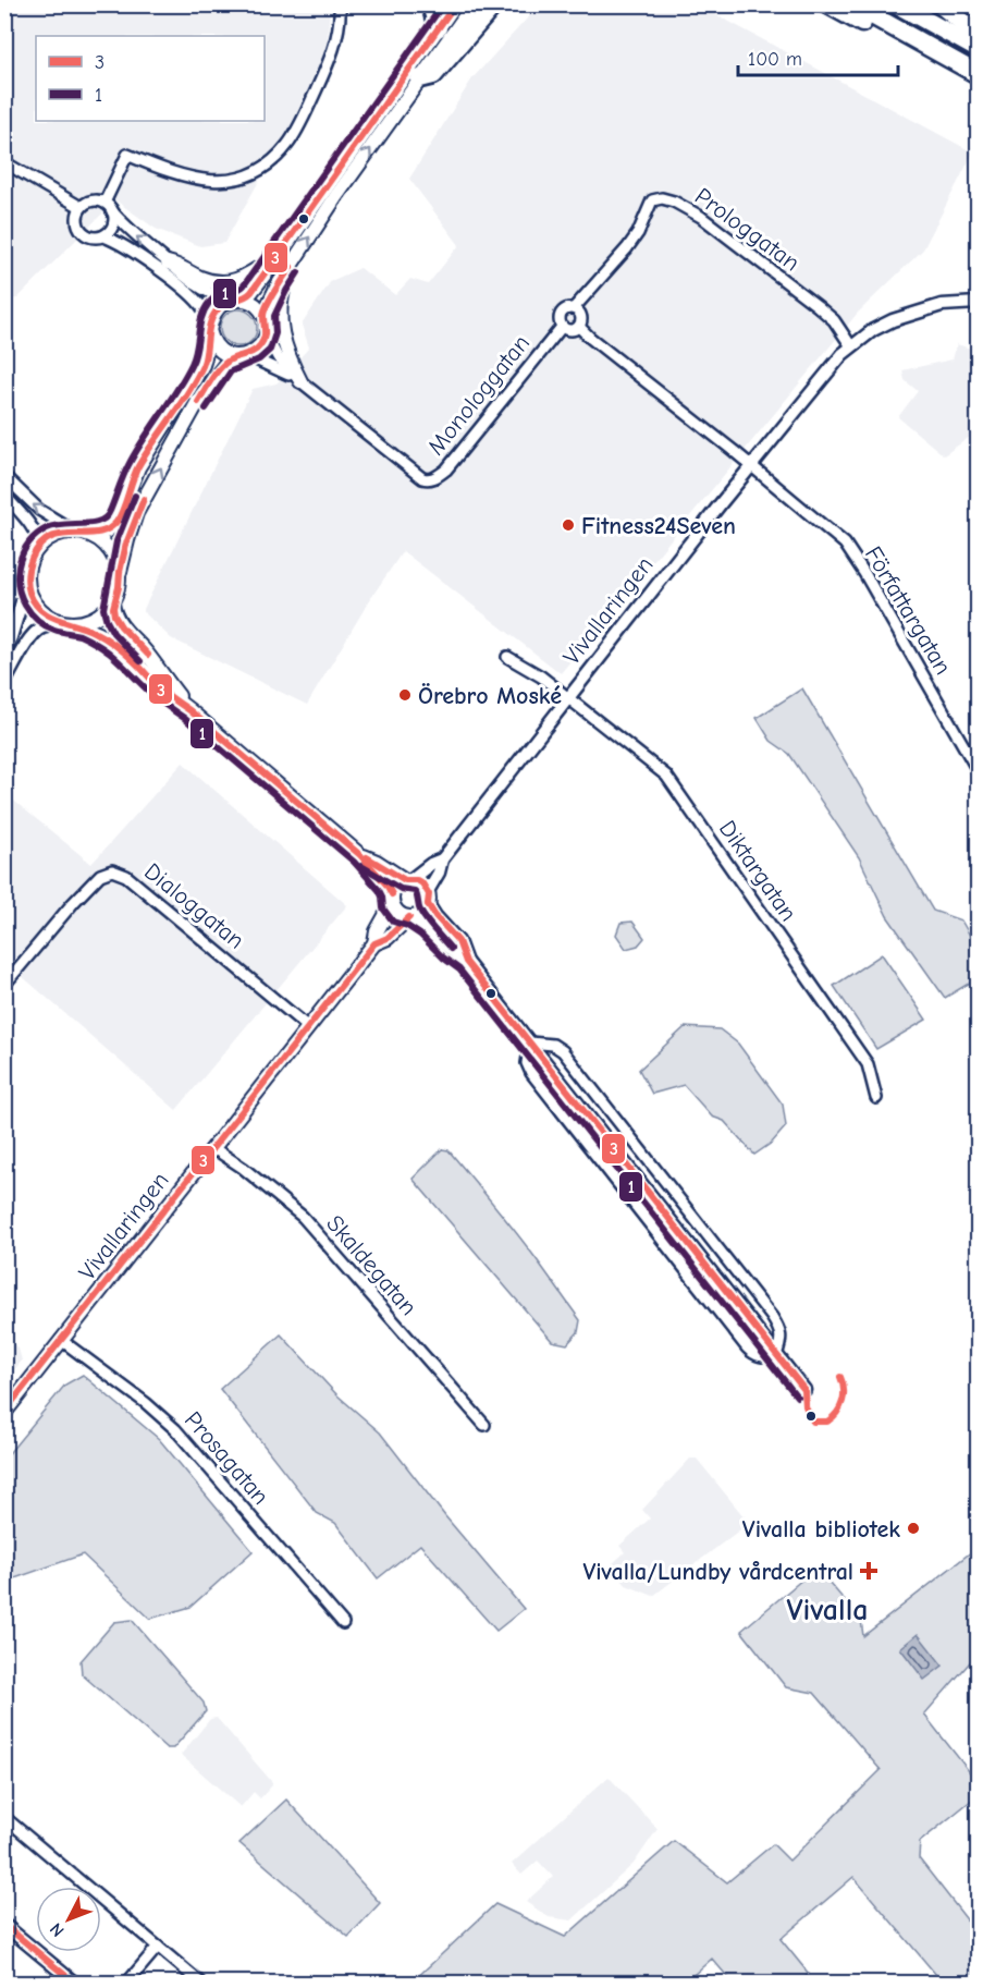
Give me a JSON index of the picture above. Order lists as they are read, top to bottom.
{
  "streets": {
    "main road": ["Vivallaringen"],
    "street": [
      "Prologgatan",
      "Monologgatan",
      "Författargatan",
      "Diktargatan",
      "Dialoggatan",
      "Skaldegatan",
      "Prosagatan"
    ]
  },
  "crossings": [
    ["Prologgatan", "Monologgatan"],
    ["Prologgatan", "Vivallaringen"],
    ["Vivallaringen", "Författargatan"],
    ["Vivallaringen", "Diktargatan"],
    ["Vivallaringen", "Dialoggatan"],
    ["Vivallaringen", "Skaldegatan"],
    ["Vivallaringen", "Prosagatan"]
  ],
  "districts": ["Vivalla"],
  "places": {
    "other": ["Fitness24Seven", "Örebro Moské", "Vivalla bibliotek"],
    "health": ["Vivalla/Lundby vårdcentral"]
  },
  "lines": ["transit line 3", "transit line 1"],
  "legend": ["3", "1"],
  "scale_bar": "100 m",
  "north": "bottom left"
}
